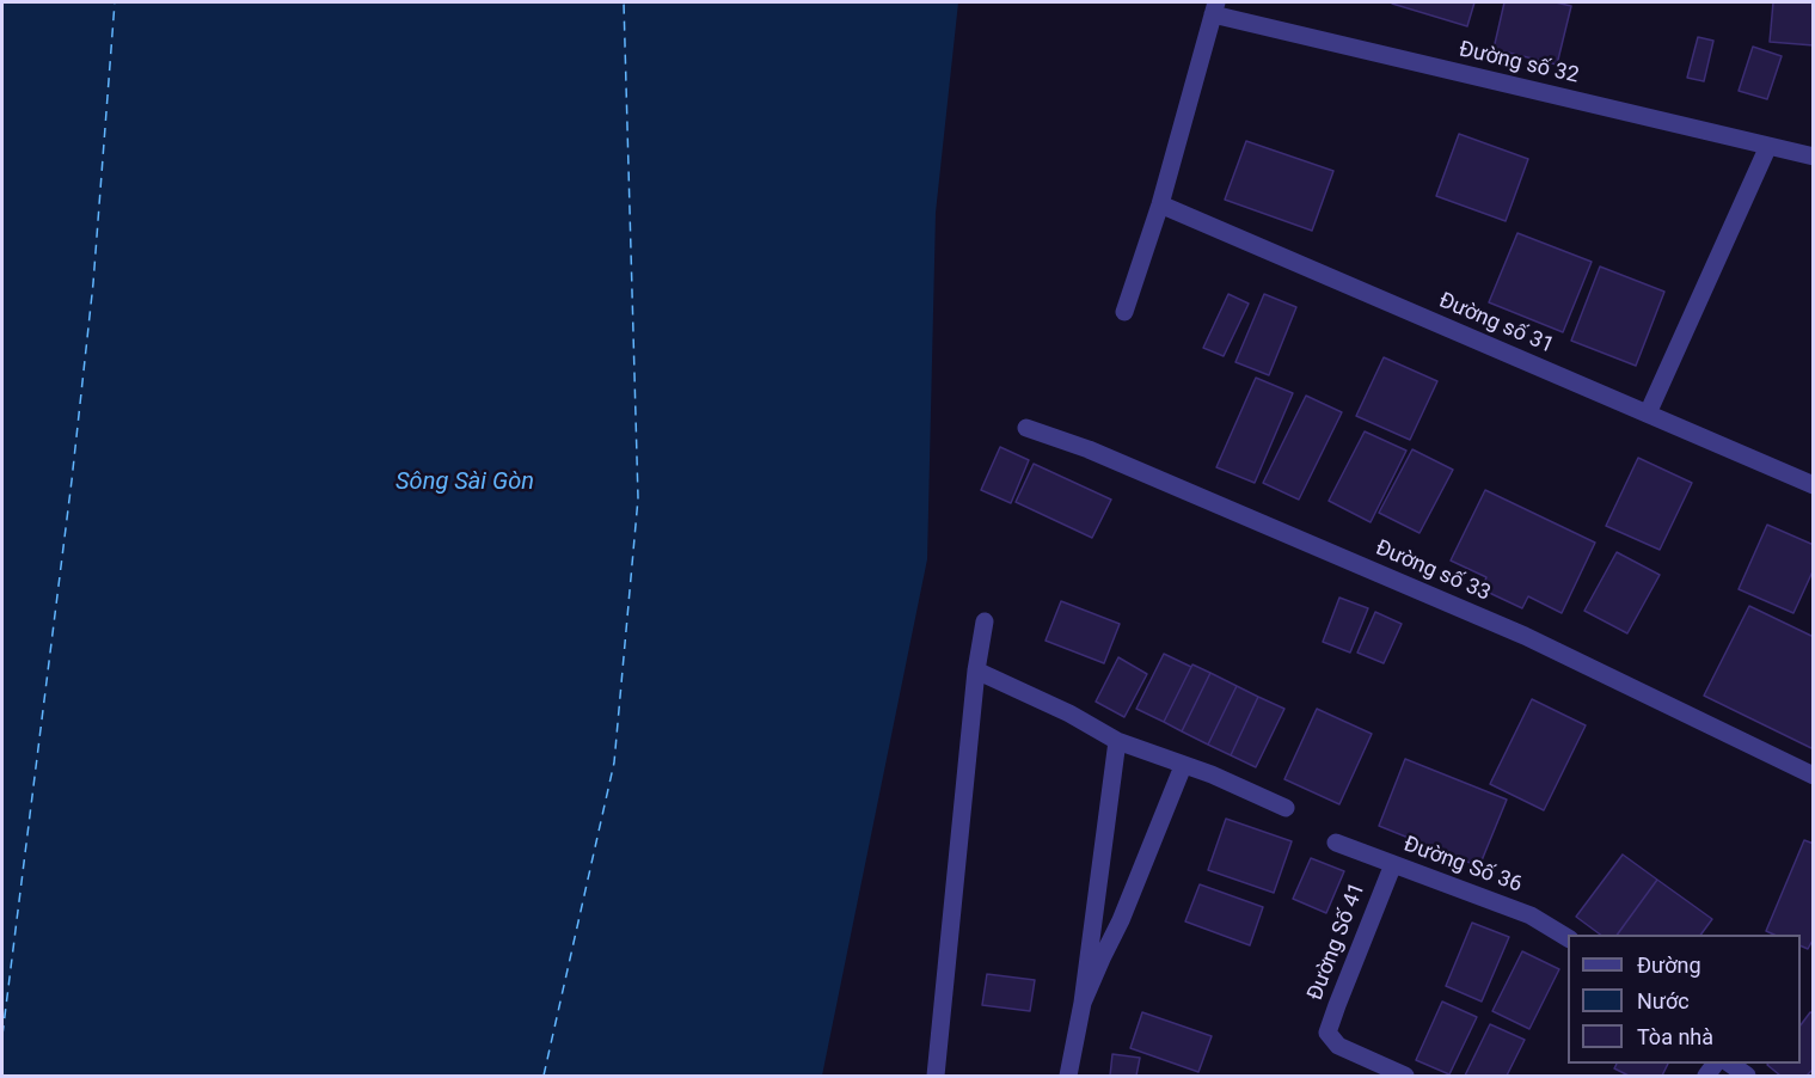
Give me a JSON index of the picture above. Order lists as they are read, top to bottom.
{
  "streets": {
    "street": [
      "Đường số 32",
      "Đường số 31",
      "Đường số 33",
      "Đường Số 36",
      "Đường Số 41"
    ]
  },
  "crossings": [
    ["Đường Số 36", "Đường Số 41"]
  ],
  "water": ["Sông Sài Gòn"],
  "legend": ["Đường", "Nước", "Tòa nhà"]
}
